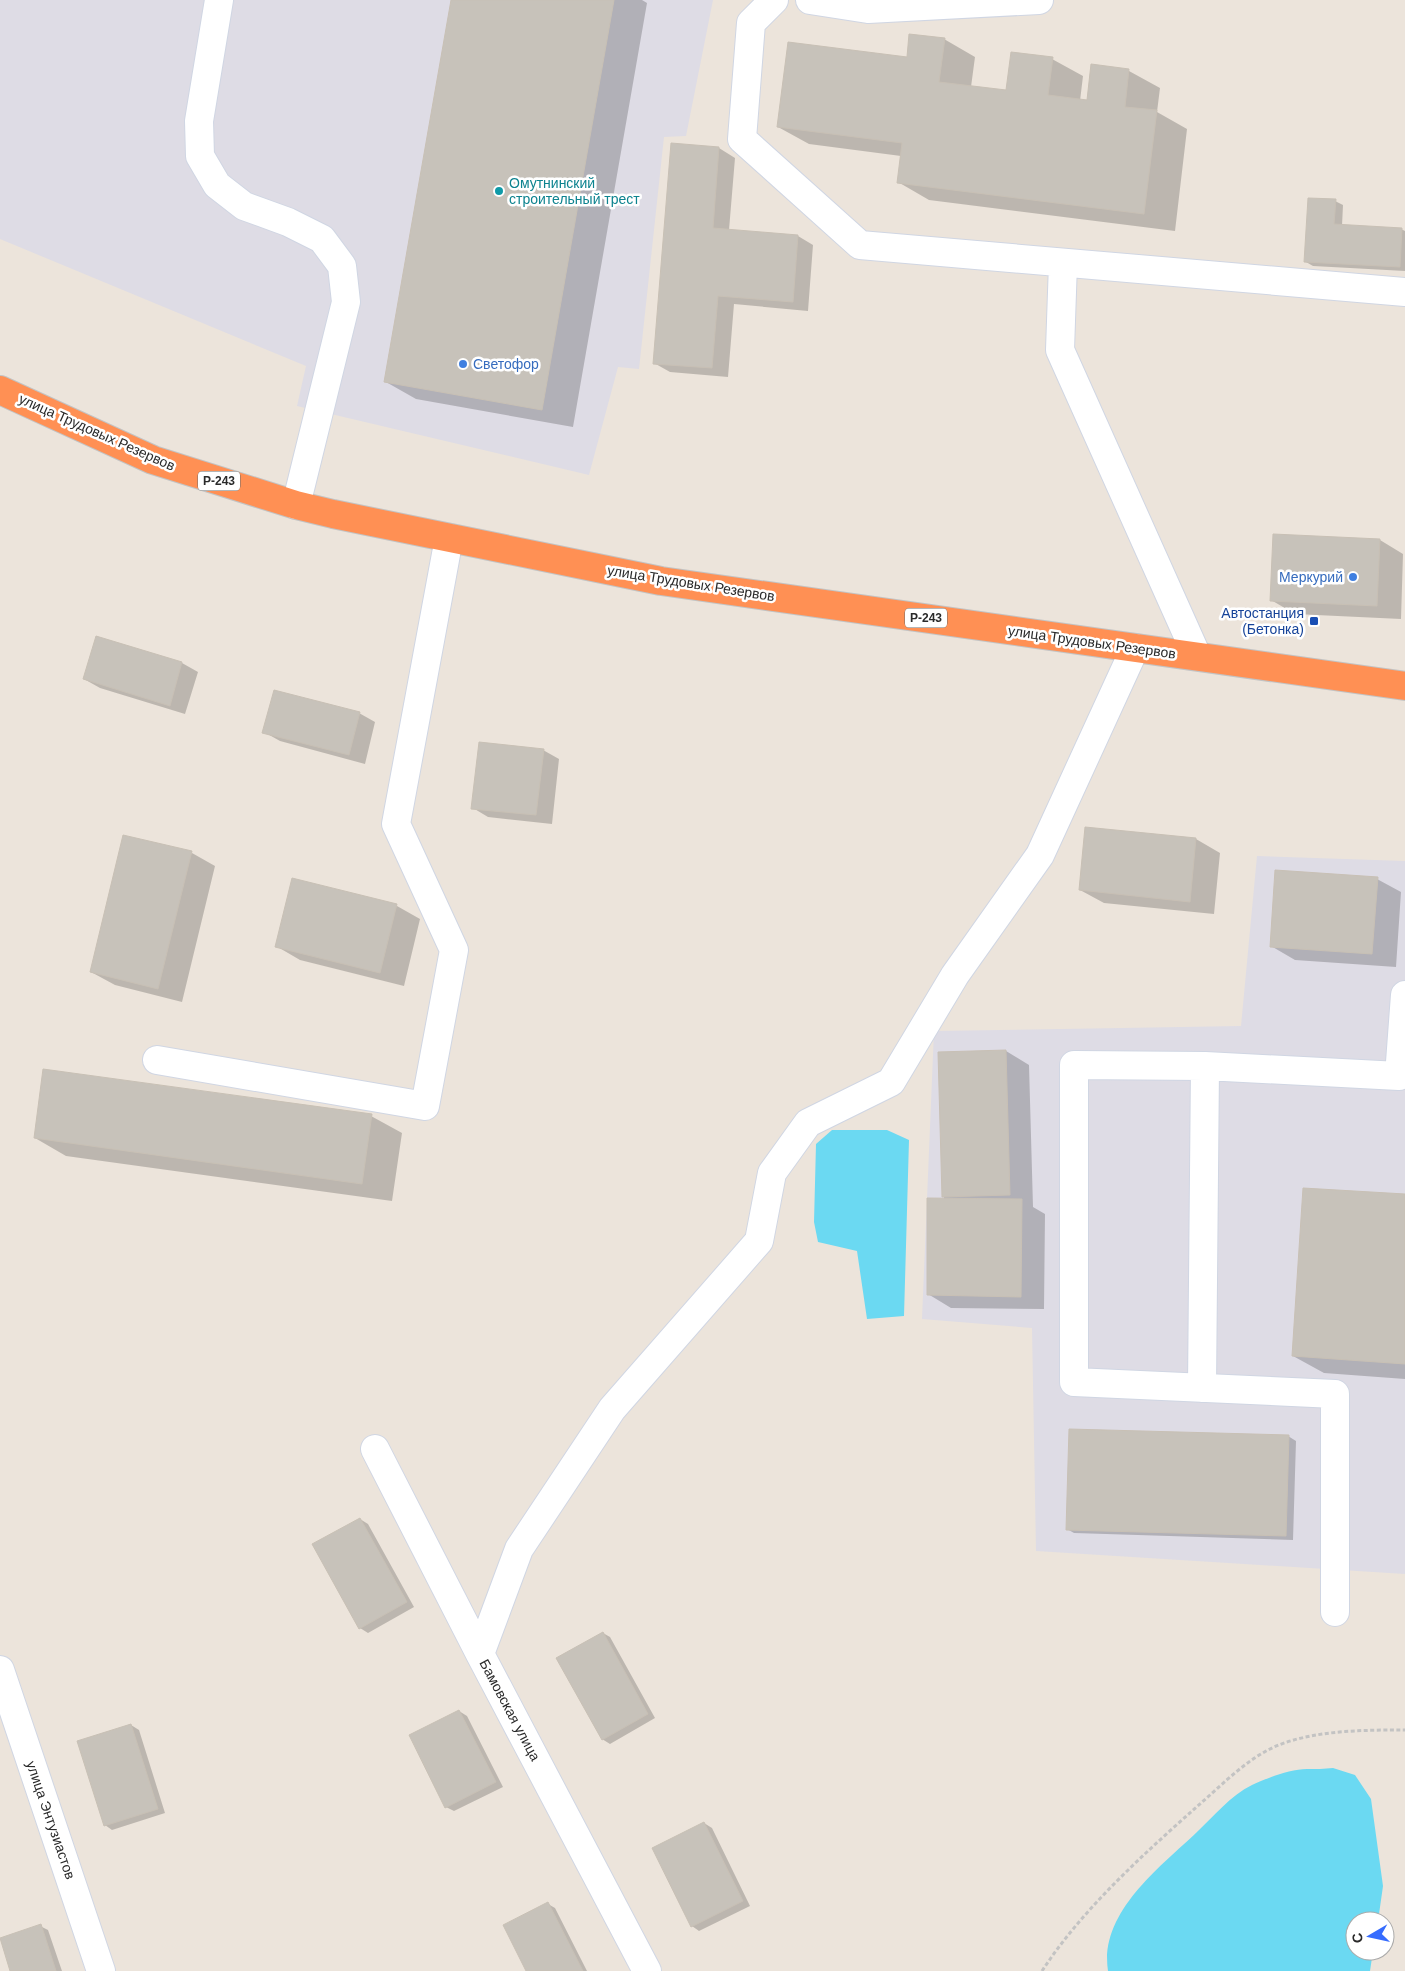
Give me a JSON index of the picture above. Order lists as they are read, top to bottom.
{
  "streets": {
    "highway": ["улица Трудовых Резервов", "Р-243"],
    "street": ["Бамовская улица", "улица Энтузиастов"]
  },
  "places": {
    "other": ["Омутнинский строительный трест", "Светофор", "Меркурий"],
    "transit": ["Автостанция (Бетонка)"]
  },
  "north": "left"
}
